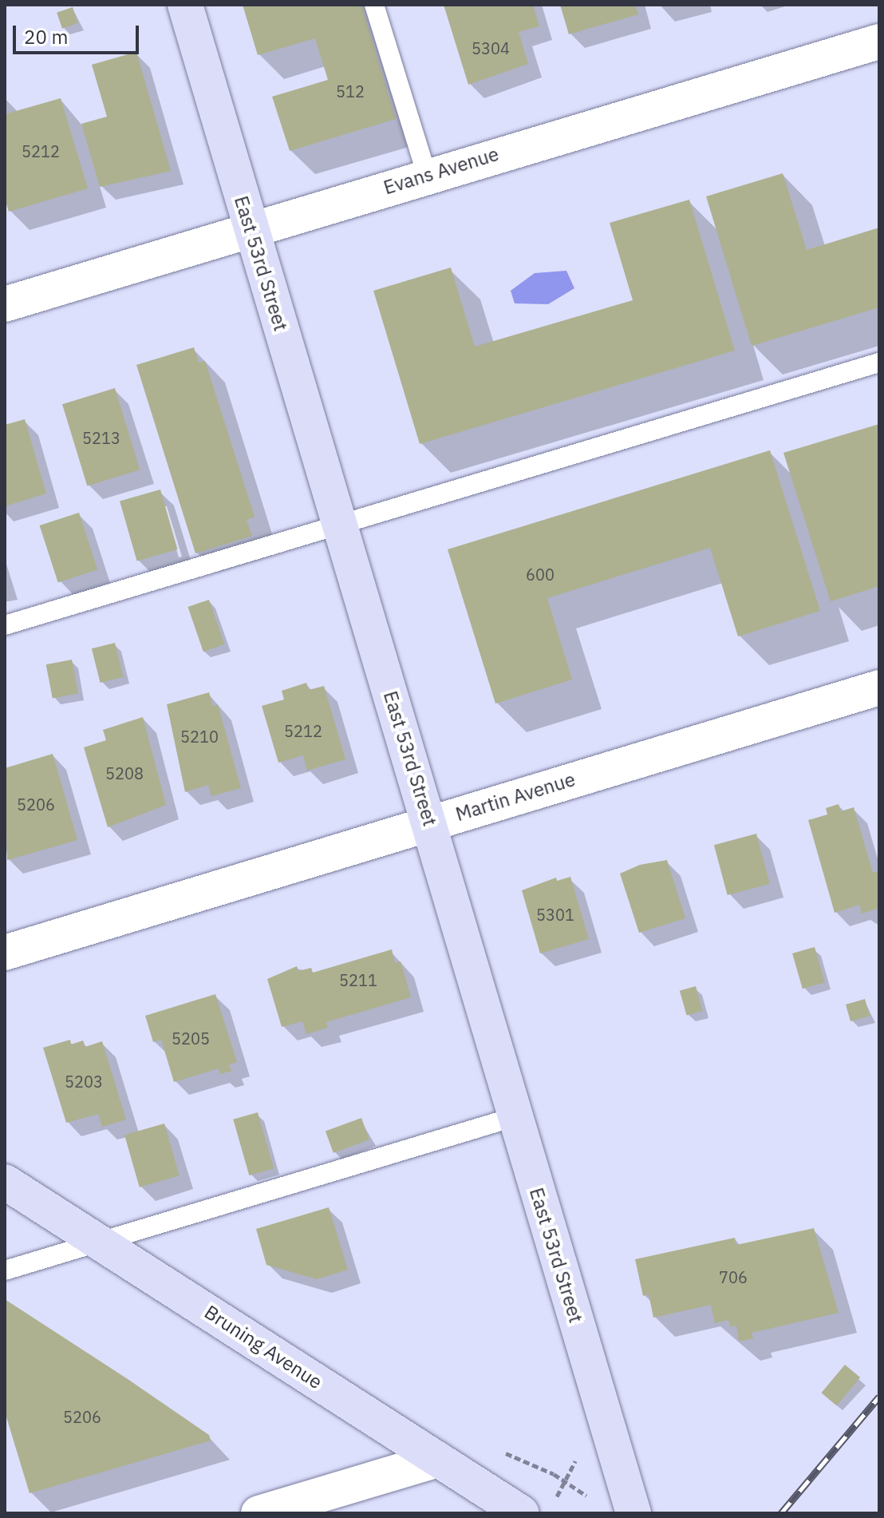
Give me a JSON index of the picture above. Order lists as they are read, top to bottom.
{
  "streets": {
    "street": [
      "Evans Avenue",
      "East 53rd Street",
      "Martin Avenue",
      "Bruning Avenue"
    ]
  },
  "crossings": [
    ["Evans Avenue", "East 53rd Street"],
    ["East 53rd Street", "Martin Avenue"]
  ],
  "house_numbers": [
    "5304",
    "512",
    "5212",
    "5213",
    "600",
    "5212",
    "5210",
    "5208",
    "5206",
    "5301",
    "5211",
    "5205",
    "5203",
    "706",
    "5206"
  ],
  "scale_bar": "20 m"
}
